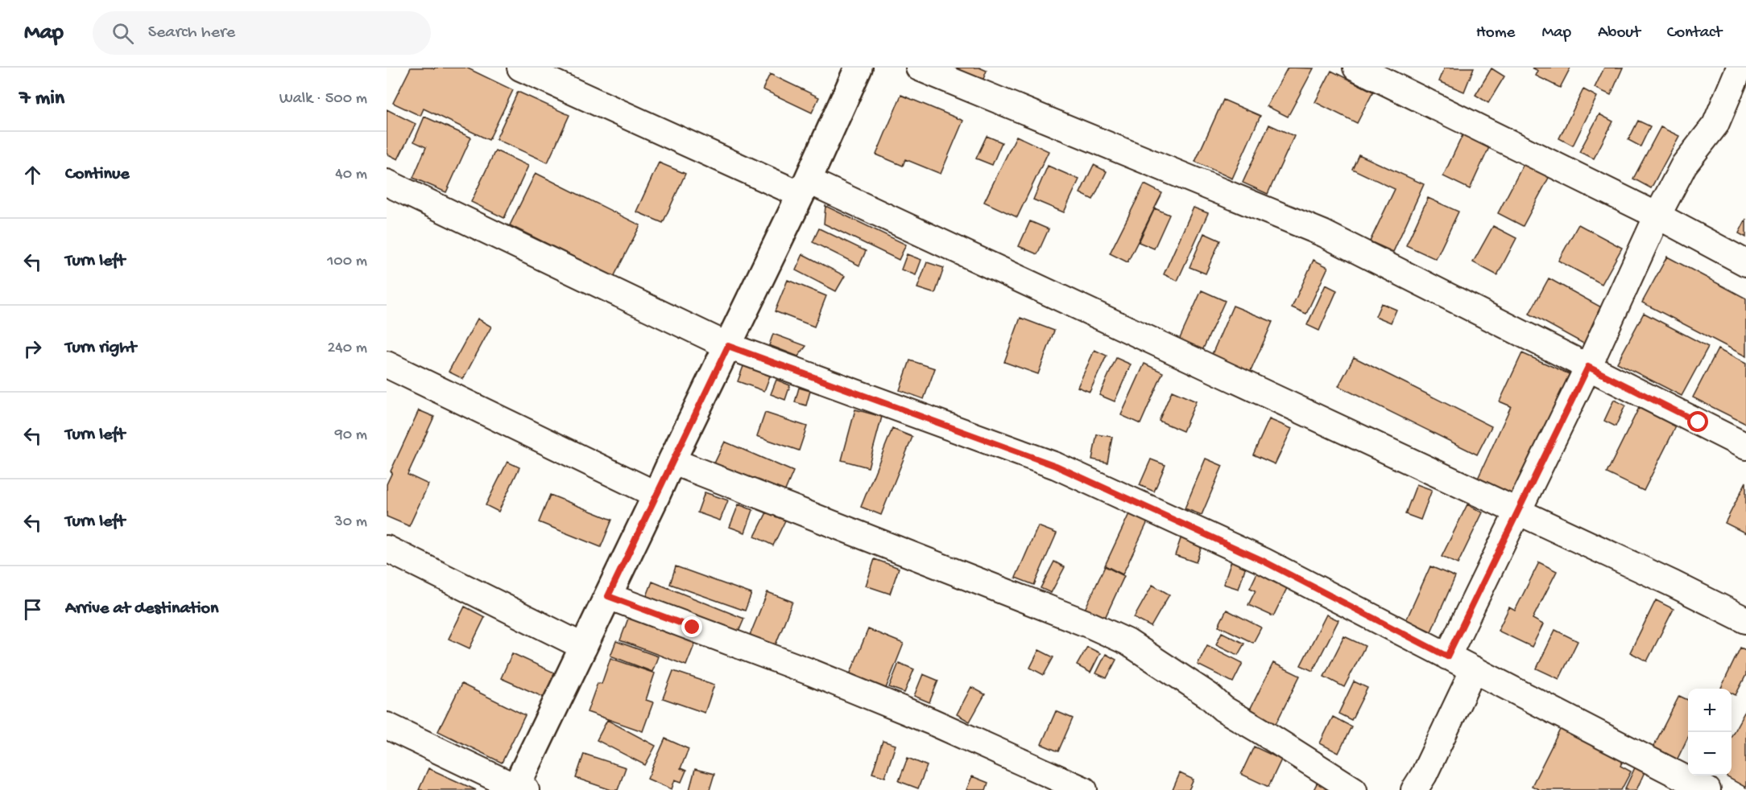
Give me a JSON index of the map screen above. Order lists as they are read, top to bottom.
{
  "page": {
    "header": "Map",
    "search": "Search here",
    "nav": [
      "Home",
      "Map",
      "About",
      "Contact"
    ],
    "heading": ["7 min", "Walk · 500 m"],
    "list": [
      ["Continue", "40 m"],
      ["Turn left", "100 m"],
      ["Turn right", "240 m"],
      ["Turn left", "90 m"],
      ["Turn left", "30 m"],
      "Arrive at destination"
    ],
    "map_buttons": ["+", "−"]
  }
}
